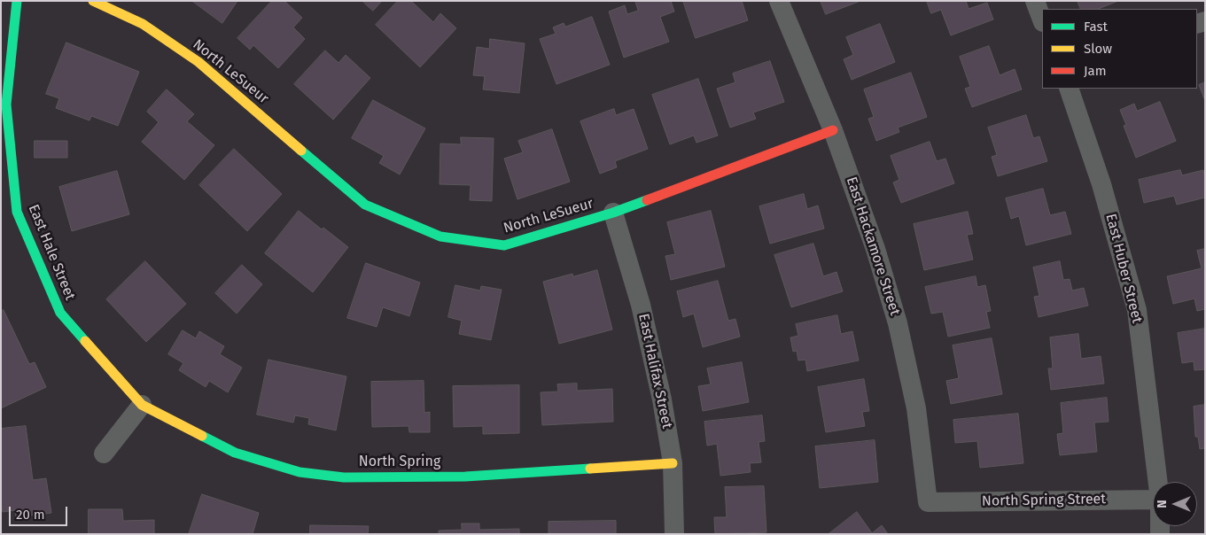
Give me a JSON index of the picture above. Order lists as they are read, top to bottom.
{
  "streets": {
    "street": [
      "North LeSueur",
      "East Hackamore Street",
      "East Hale Street",
      "East Huber Street",
      "East Halifax Street",
      "North Spring",
      "North Spring Street"
    ]
  },
  "crossings": [
    ["North LeSueur", "East Hackamore Street"],
    ["North LeSueur", "East Halifax Street"],
    ["East Hackamore Street", "North Spring Street"],
    ["East Hale Street", "North Spring"],
    ["East Halifax Street", "North Spring"]
  ],
  "legend": ["Fast", "Slow", "Jam"],
  "scale_bar": "20 m",
  "north": "left"
}
